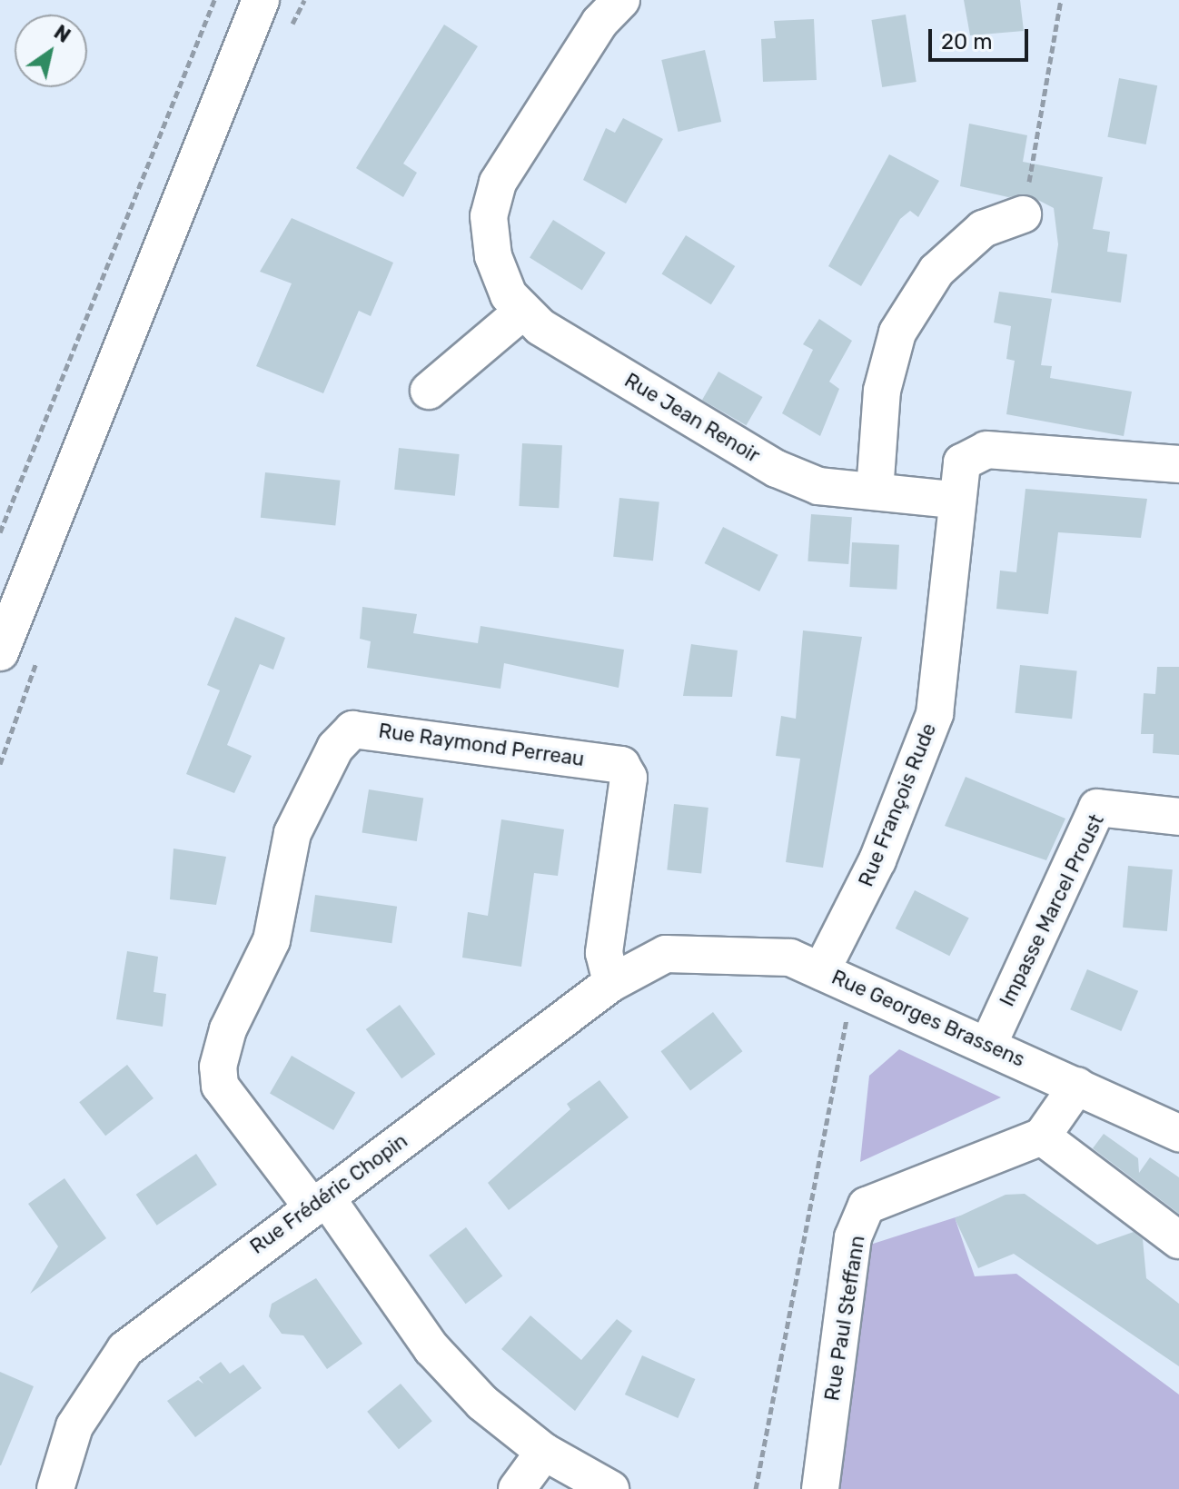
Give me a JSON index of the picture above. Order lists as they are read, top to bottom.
{
  "streets": {
    "street": [
      "Rue Jean Renoir",
      "Rue Raymond Perreau",
      "Rue François Rude",
      "Impasse Marcel Proust",
      "Rue Georges Brassens",
      "Rue Frédéric Chopin",
      "Rue Paul Steffann"
    ]
  },
  "crossings": [
    ["Rue Jean Renoir", "Rue François Rude"],
    ["Rue Raymond Perreau", "Rue Frédéric Chopin"],
    ["Rue François Rude", "Rue Georges Brassens"],
    ["Impasse Marcel Proust", "Rue Georges Brassens"],
    ["Rue Georges Brassens", "Rue Frédéric Chopin"]
  ],
  "scale_bar": "20 m",
  "north": "top right"
}
